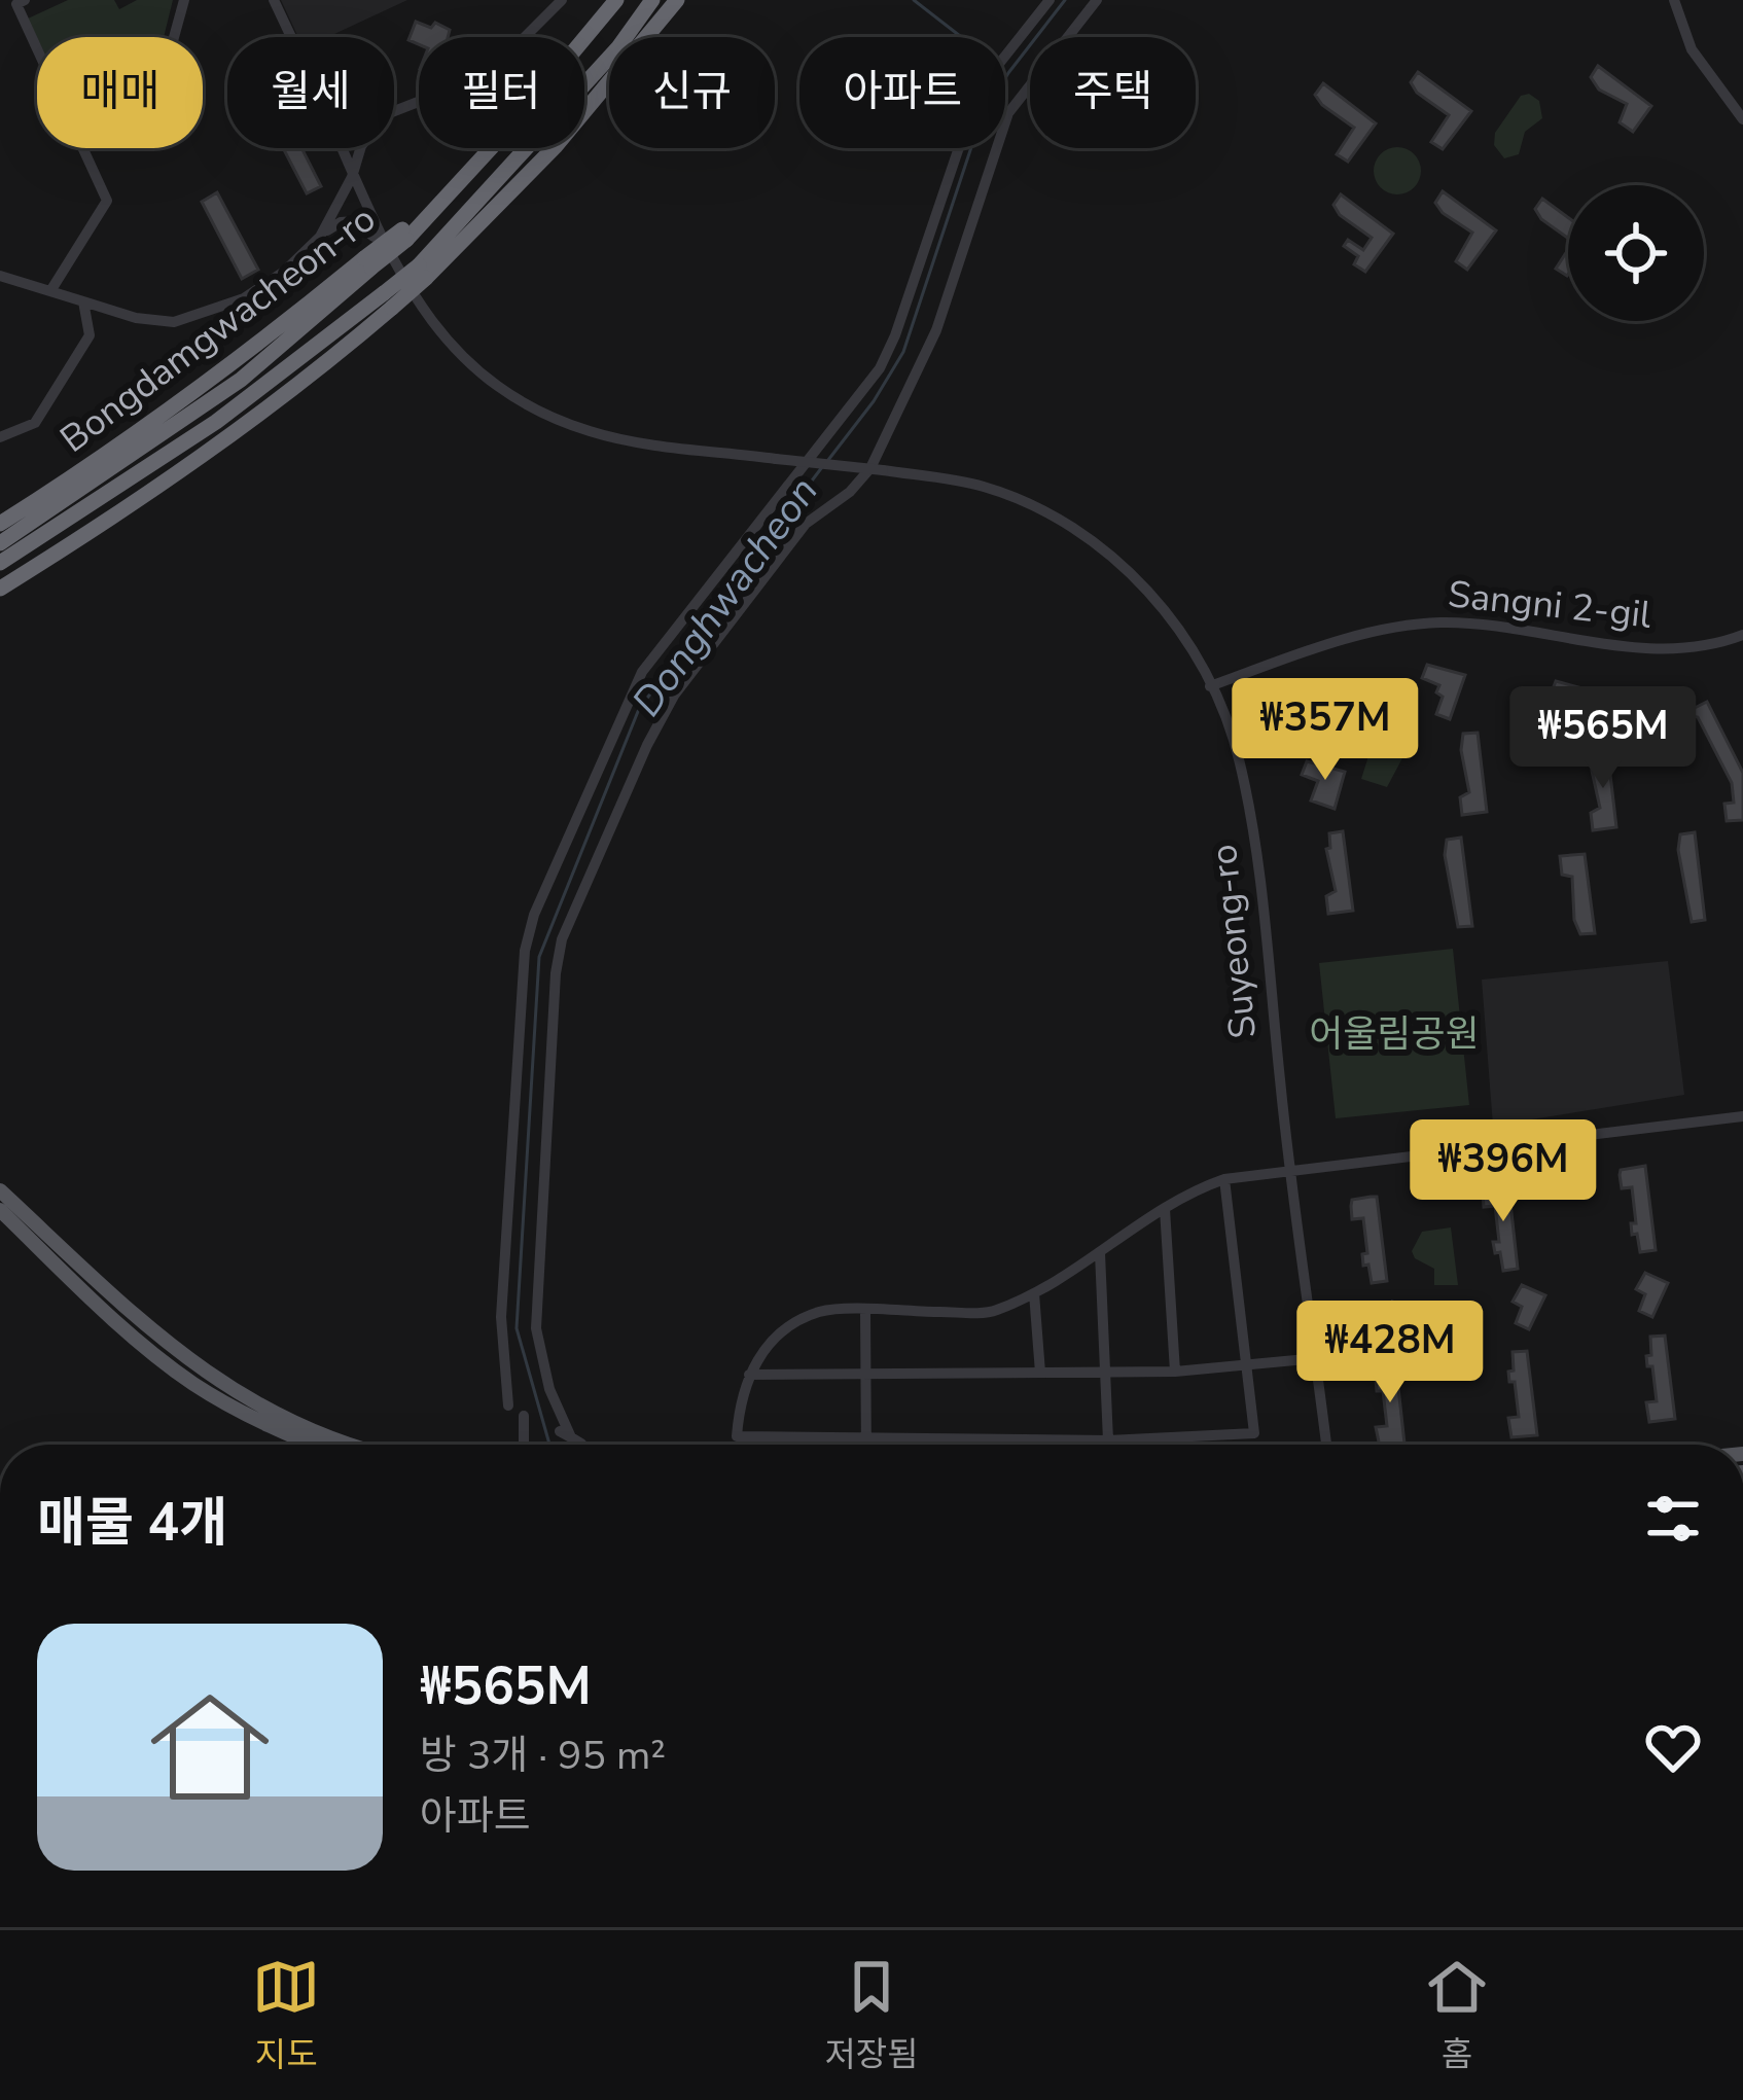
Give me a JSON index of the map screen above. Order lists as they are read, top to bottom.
{
  "streets": {
    "highway": ["Bongdamgwacheon-ro"],
    "street": ["Sangni 2-gil", "Suyeong-ro"]
  },
  "crossings": [
    ["Sangni 2-gil", "Suyeong-ro"]
  ],
  "water": ["Donghwacheon"],
  "parks": ["어울림공원"],
  "page": {
    "chip": [
      "매매",
      "월세",
      "필터",
      "신규",
      "아파트",
      "주택"
    ],
    "price": [
      "₩357M",
      "₩565M",
      "₩396M",
      "₩428M"
    ],
    "heading": "매물 4개",
    "list": [
      {
        "name": "₩565M",
        "note": "방 3개 · 95 m² · 아파트"
      }
    ],
    "tabs": ["지도", "저장됨", "홈"]
  }
}
